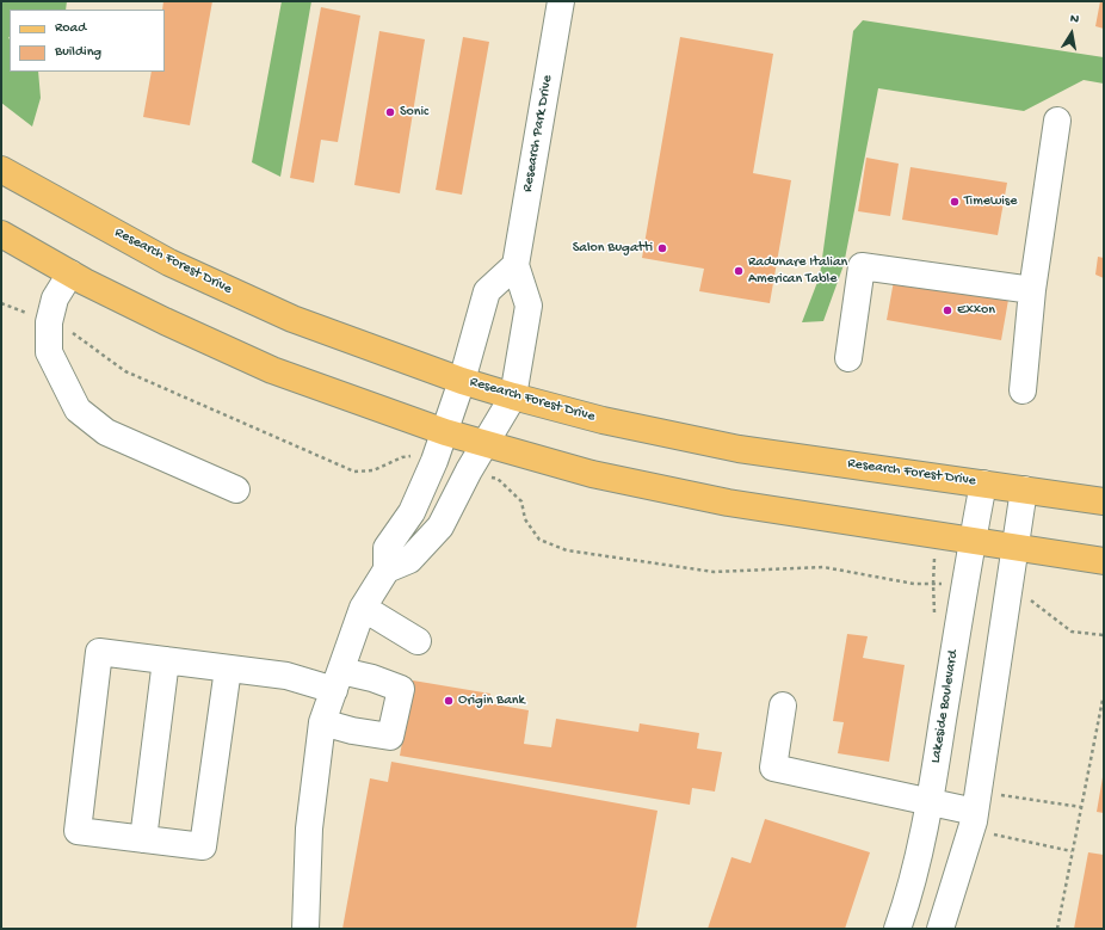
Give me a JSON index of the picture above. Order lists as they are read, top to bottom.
{
  "streets": {
    "main road": ["Research Forest Drive"],
    "street": ["Research Park Drive", "Lakeside Boulevard"]
  },
  "crossings": [
    ["Research Park Drive", "Research Forest Drive"],
    ["Research Forest Drive", "Lakeside Boulevard"]
  ],
  "places": [
    "Sonic",
    "Timewise",
    "Salon Bugatti",
    "Radunare Italian American Table",
    "Exxon",
    "Origin Bank"
  ],
  "legend": ["Road", "Building"],
  "north": "top"
}
